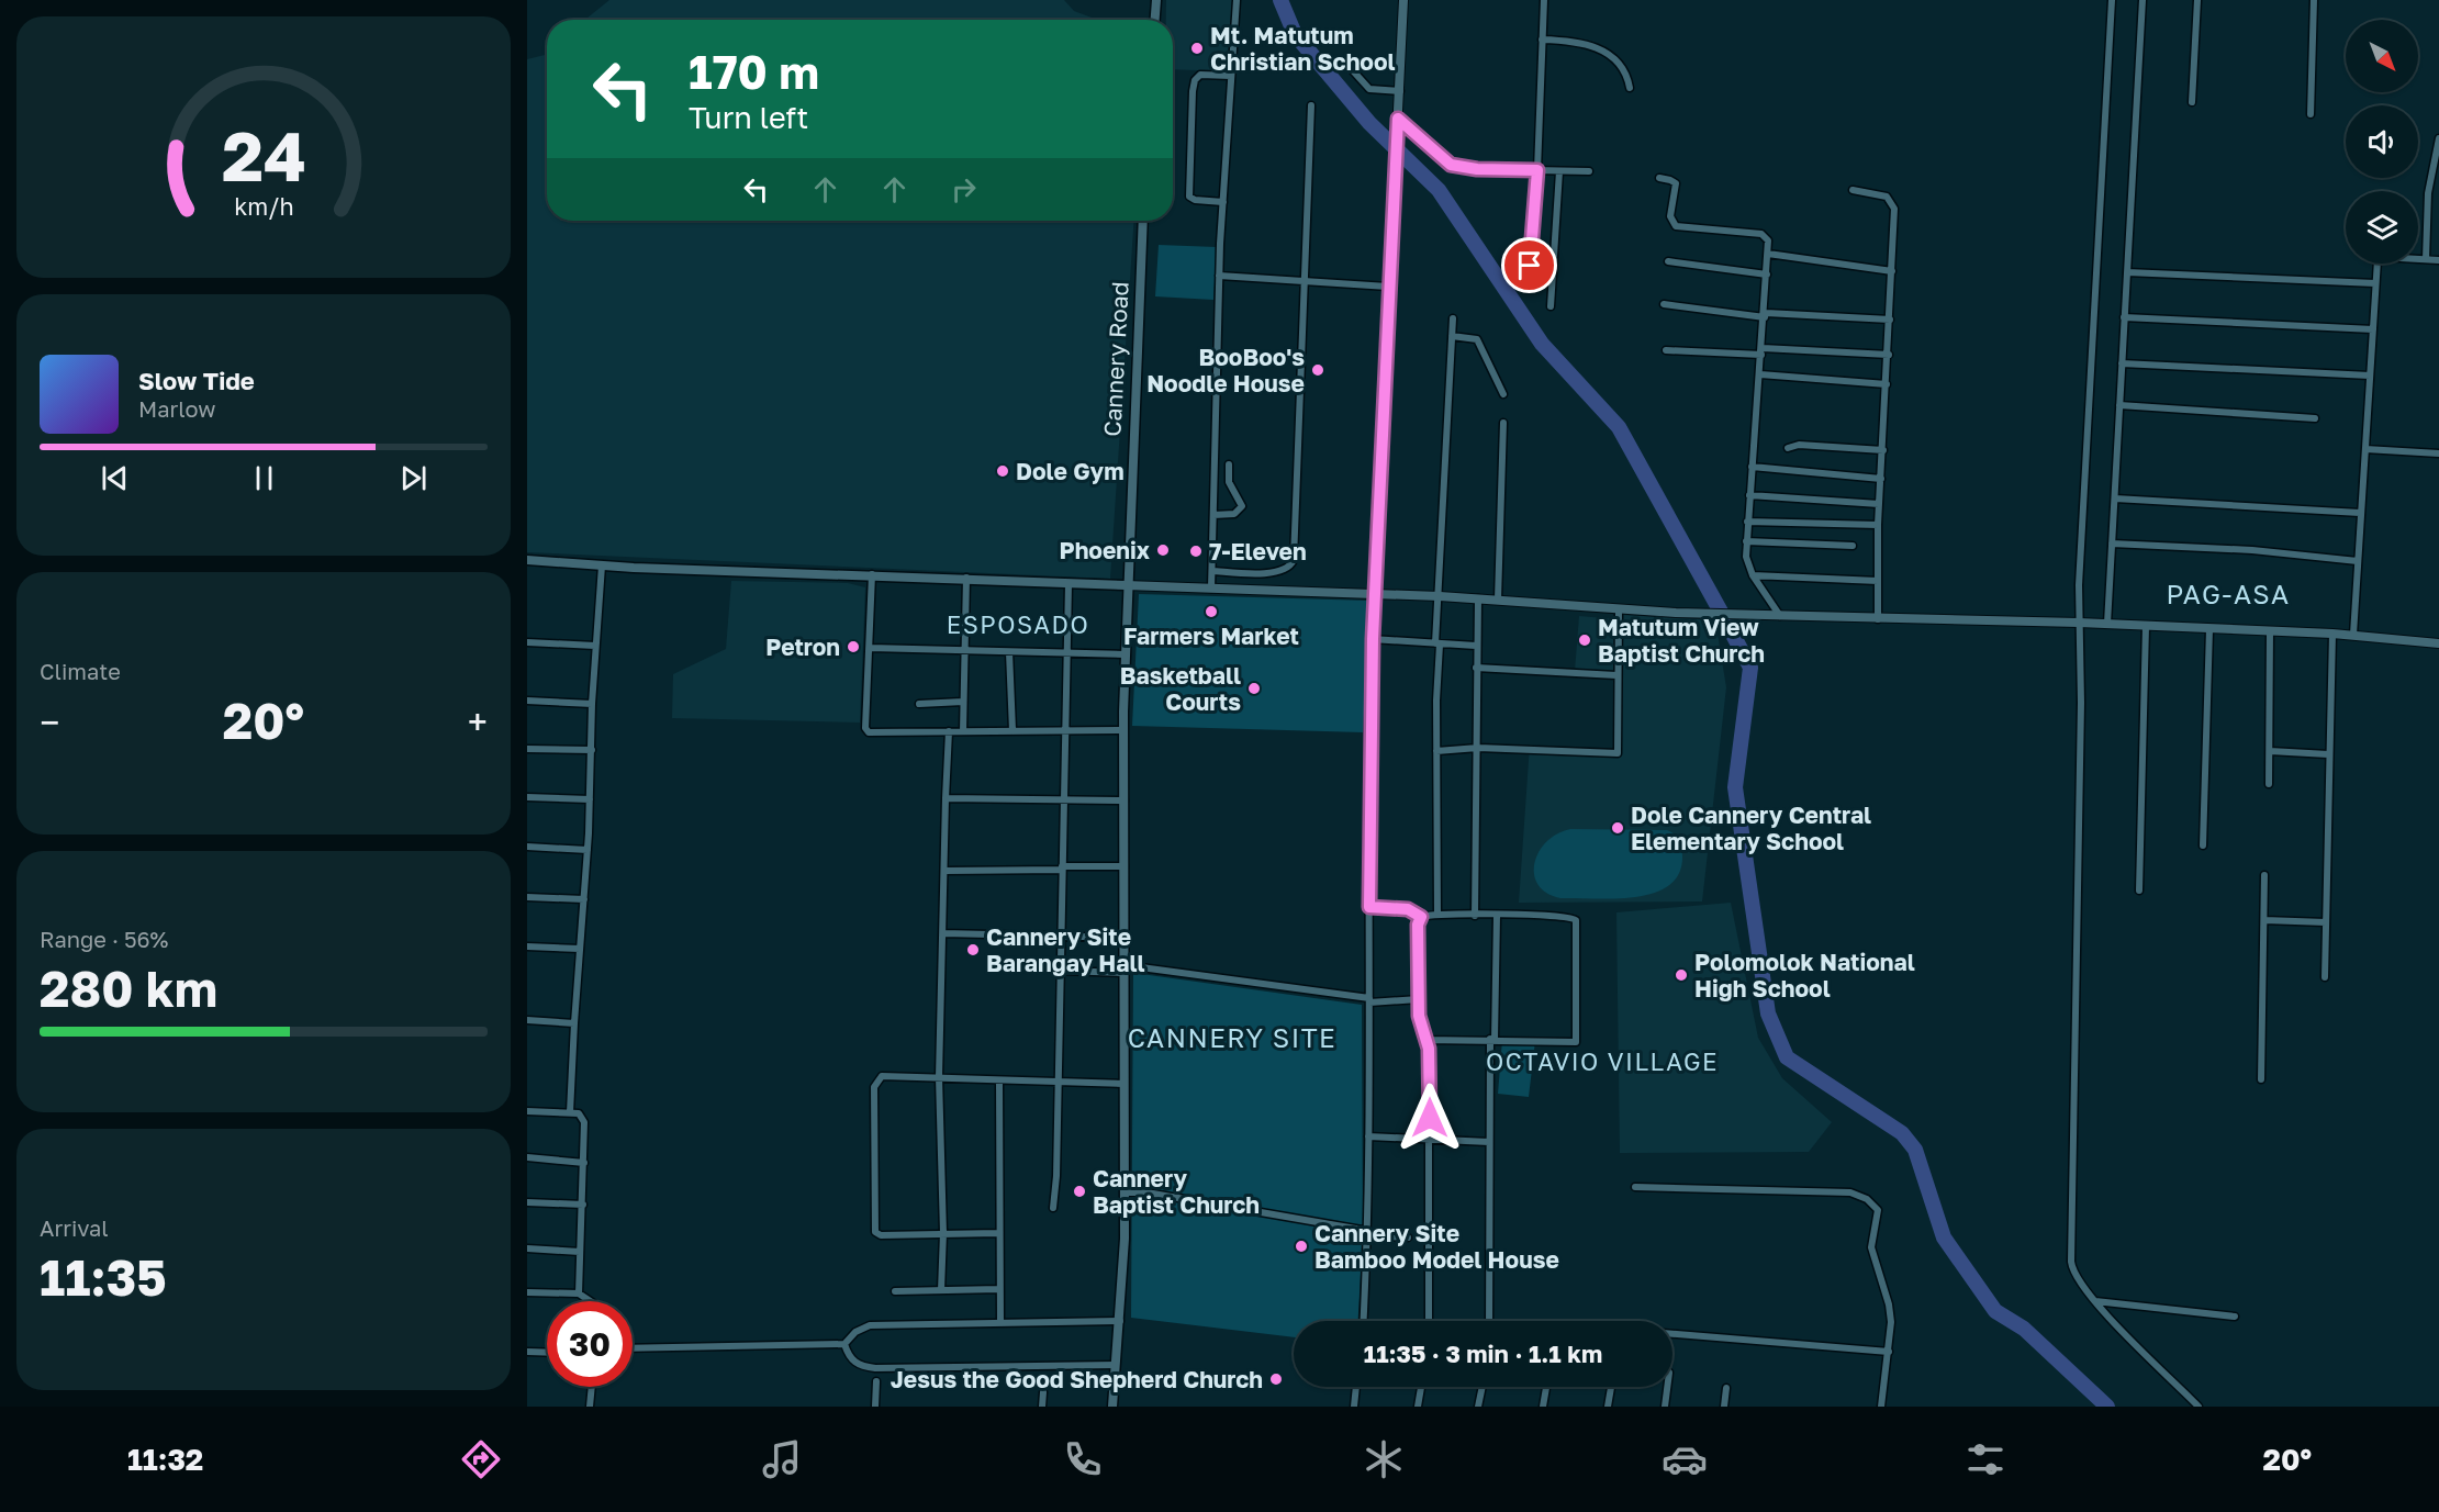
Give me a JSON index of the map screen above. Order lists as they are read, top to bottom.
{
  "streets": {
    "main road": ["Cannery Road"]
  },
  "districts": [
    "PAG-ASA",
    "ESPOSADO",
    "CANNERY SITE",
    "OCTAVIO VILLAGE"
  ],
  "places": [
    "Mt. Matutum Christian School",
    "BooBoo's Noodle House",
    "Dole Gym",
    "Phoenix",
    "7-Eleven",
    "Farmers Market",
    "Matutum View Baptist Church",
    "Petron",
    "Basketball Courts",
    "Dole Cannery Central Elementary School",
    "Cannery Site Barangay Hall",
    "Polomolok National High School",
    "Cannery Baptist Church",
    "Cannery Site Bamboo Model House",
    "Jesus the Good Shepherd Church"
  ],
  "north": "bottom right",
  "page": {
    "turn": ["170 m", "Turn left"],
    "song": ["Slow Tide", "Marlow"],
    "tile": [
      "Climate",
      ["Range · 56%", "280 km"],
      ["Arrival", "11:35"]
    ],
    "heat": ["−", "20°", "+"],
    "limit": "30",
    "trip": "11:35 · 3 min · 1.1 km",
    "tabs": ["11:32", "20°"],
    "gauge": ["24", "km/h"]
  }
}
